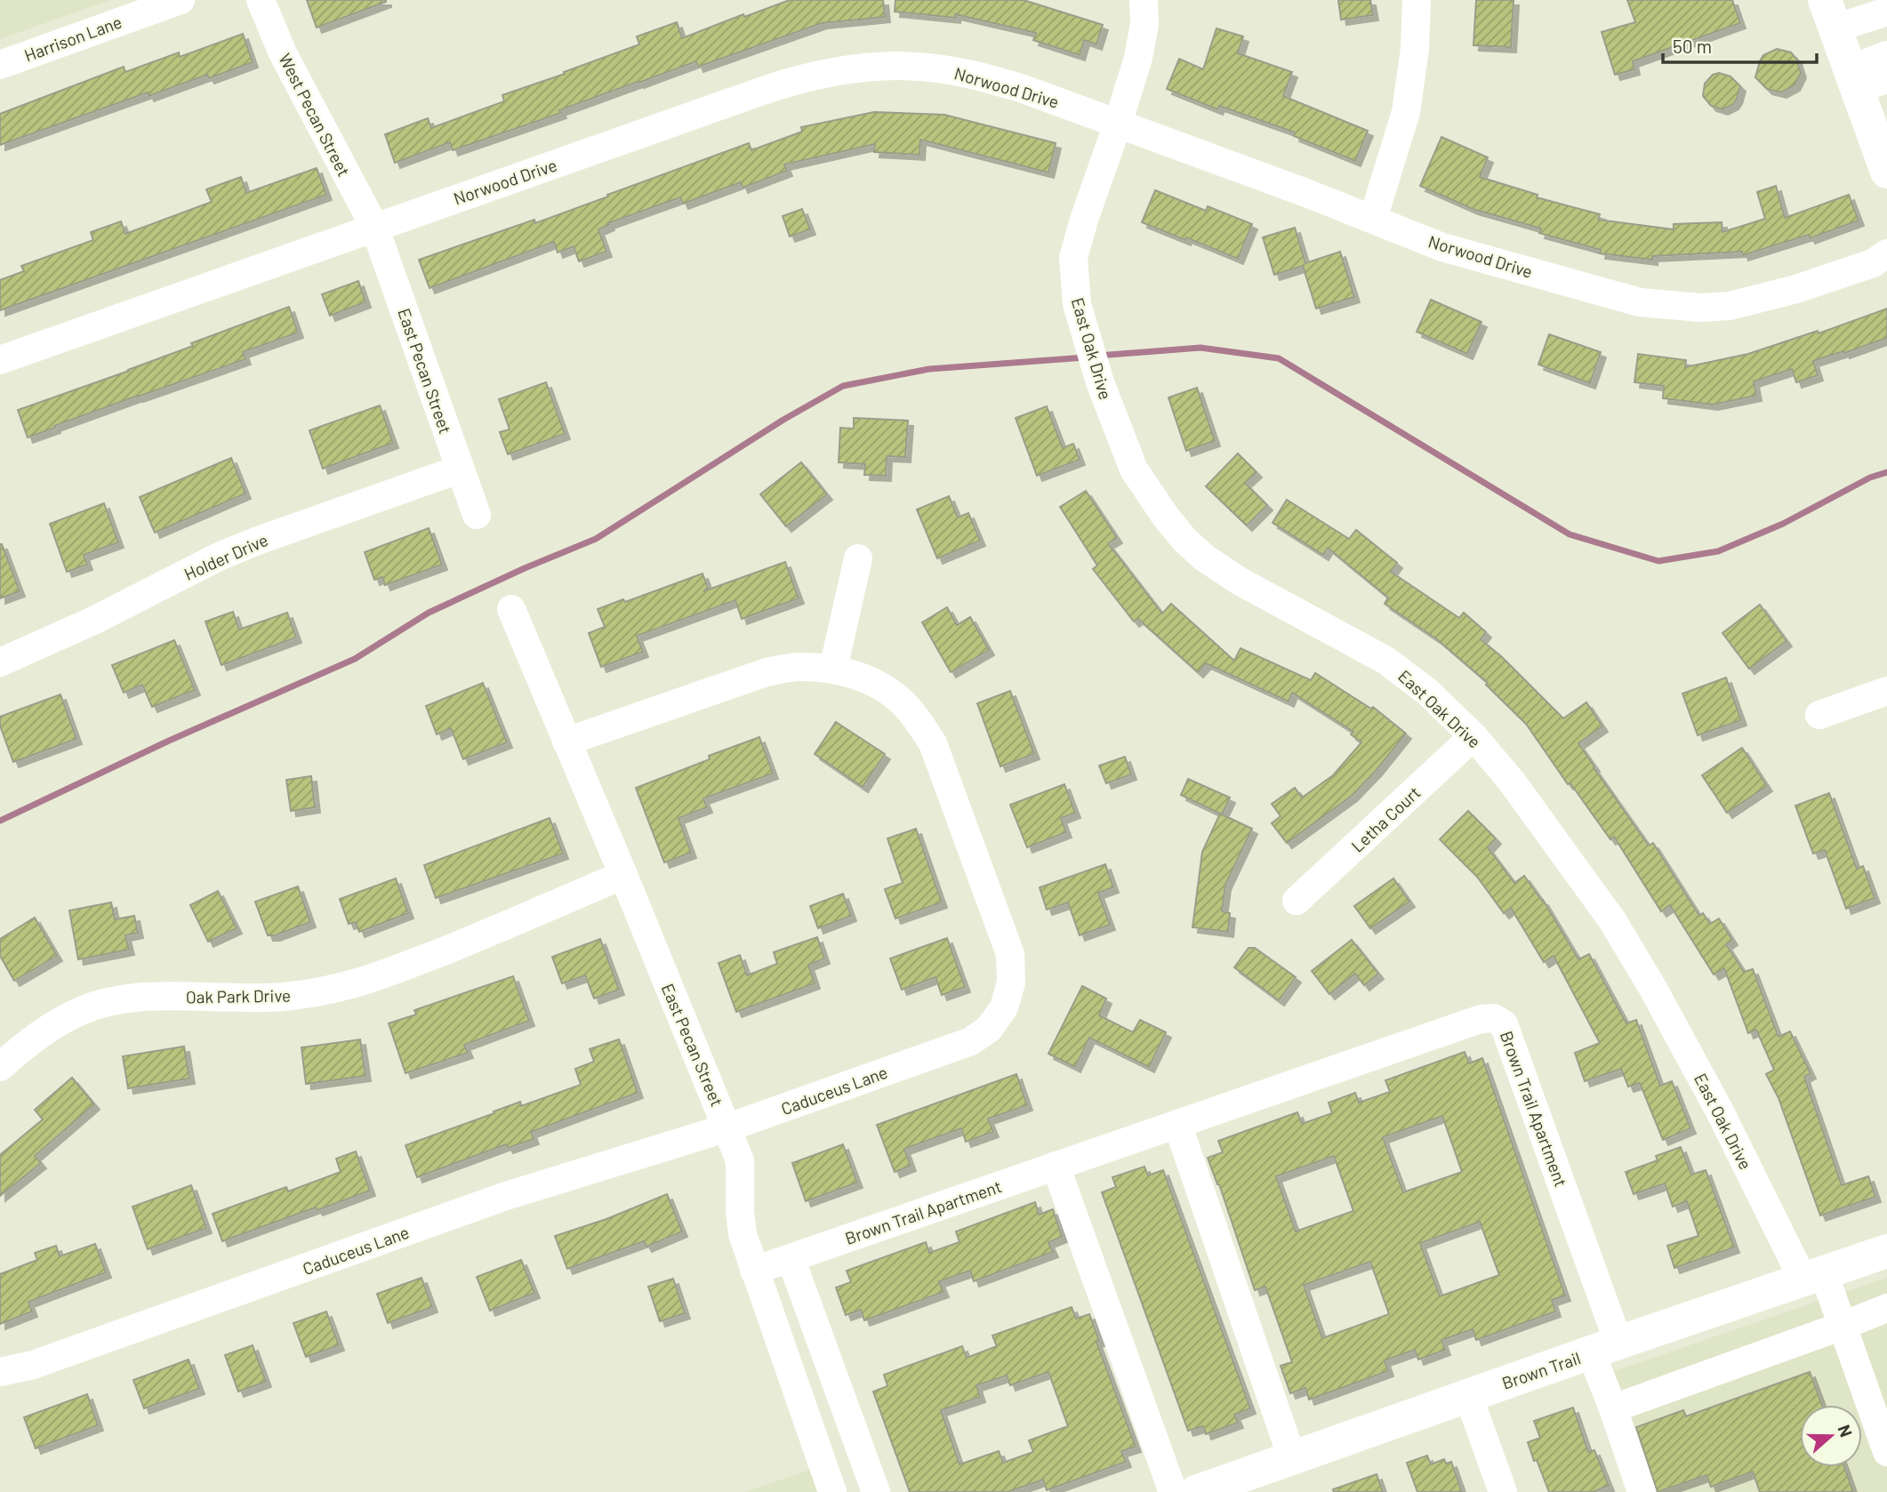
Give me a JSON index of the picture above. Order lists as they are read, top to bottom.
{
  "streets": {
    "main road": ["Brown Trail"],
    "street": [
      "Harrison Lane",
      "Norwood Drive",
      "West Pecan Street",
      "East Oak Drive",
      "East Pecan Street",
      "Holder Drive",
      "Letha Court",
      "Oak Park Drive",
      "Caduceus Lane",
      "Brown Trail Apartment"
    ]
  },
  "crossings": [
    ["Norwood Drive", "West Pecan Street"],
    ["Norwood Drive", "East Oak Drive"],
    ["Norwood Drive", "East Pecan Street"],
    ["West Pecan Street", "East Pecan Street"],
    ["East Oak Drive", "Letha Court"],
    ["East Oak Drive", "Brown Trail"],
    ["East Pecan Street", "Holder Drive"],
    ["East Pecan Street", "Oak Park Drive"],
    ["East Pecan Street", "Caduceus Lane"],
    ["East Pecan Street", "Brown Trail Apartment"],
    ["Brown Trail Apartment", "Brown Trail"]
  ],
  "scale_bar": "50 m",
  "north": "right"
}
